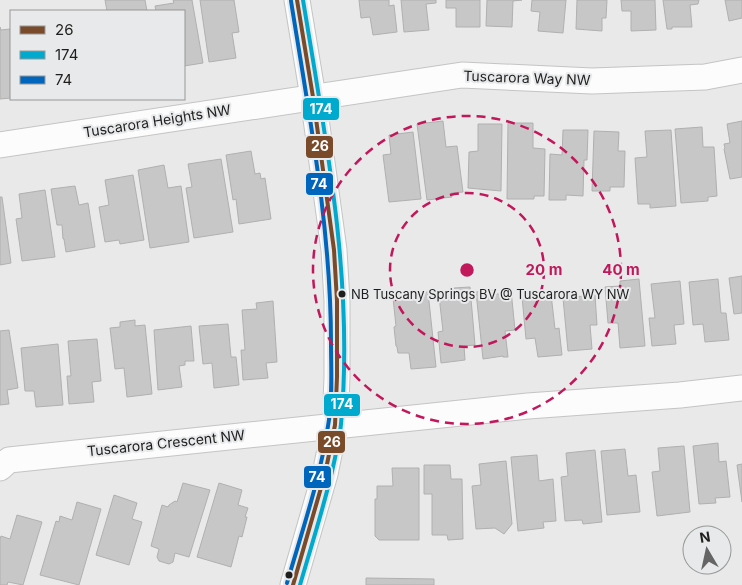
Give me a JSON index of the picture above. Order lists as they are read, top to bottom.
{
  "streets": {
    "street": ["Tuscarora Way NW", "Tuscarora Heights NW", "Tuscarora Crescent NW"]
  },
  "crossings": [
    ["Tuscarora Way NW", "Tuscarora Heights NW"]
  ],
  "places": ["NB Tuscany Springs BV @ Tuscarora WY NW"],
  "lines": ["transit line 26", "transit line 174", "transit line 74"],
  "legend": ["26", "174", "74"],
  "north": "top",
  "rings": ["20 m", "40 m"]
}
